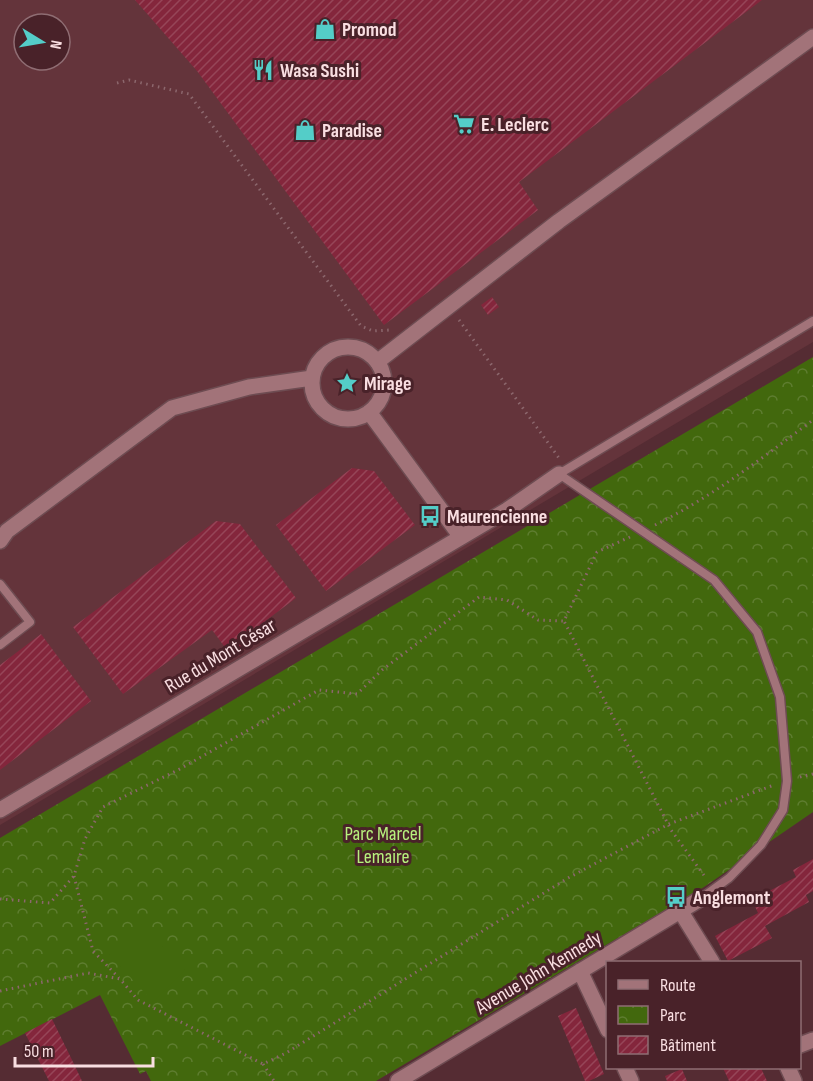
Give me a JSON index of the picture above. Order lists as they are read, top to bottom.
{
  "streets": {
    "street": ["Rue du Mont César", "Avenue John Kennedy"]
  },
  "parks": ["Parc Marcel Lemaire"],
  "places": {
    "shop": ["Promod", "Paradise"],
    "restaurant": ["Wasa Sushi"],
    "supermarket": ["E. Leclerc"],
    "place": ["Mirage"],
    "bus stop": ["Maurencienne", "Anglemont"]
  },
  "legend": ["Route", "Parc", "Bâtiment"],
  "scale_bar": "50 m",
  "north": "right"
}
